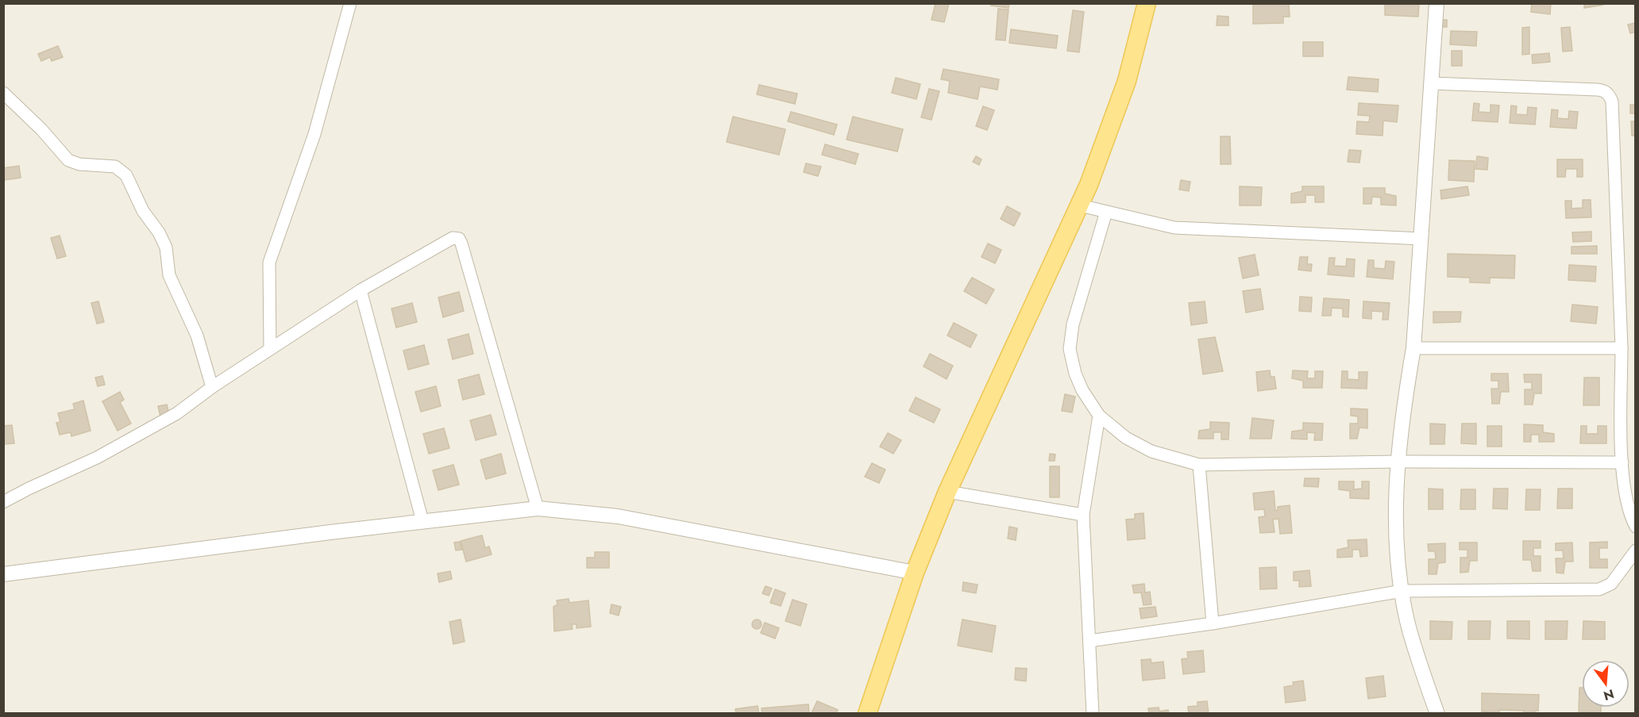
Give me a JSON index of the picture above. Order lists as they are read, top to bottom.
{
  "north": "bottom"
}
